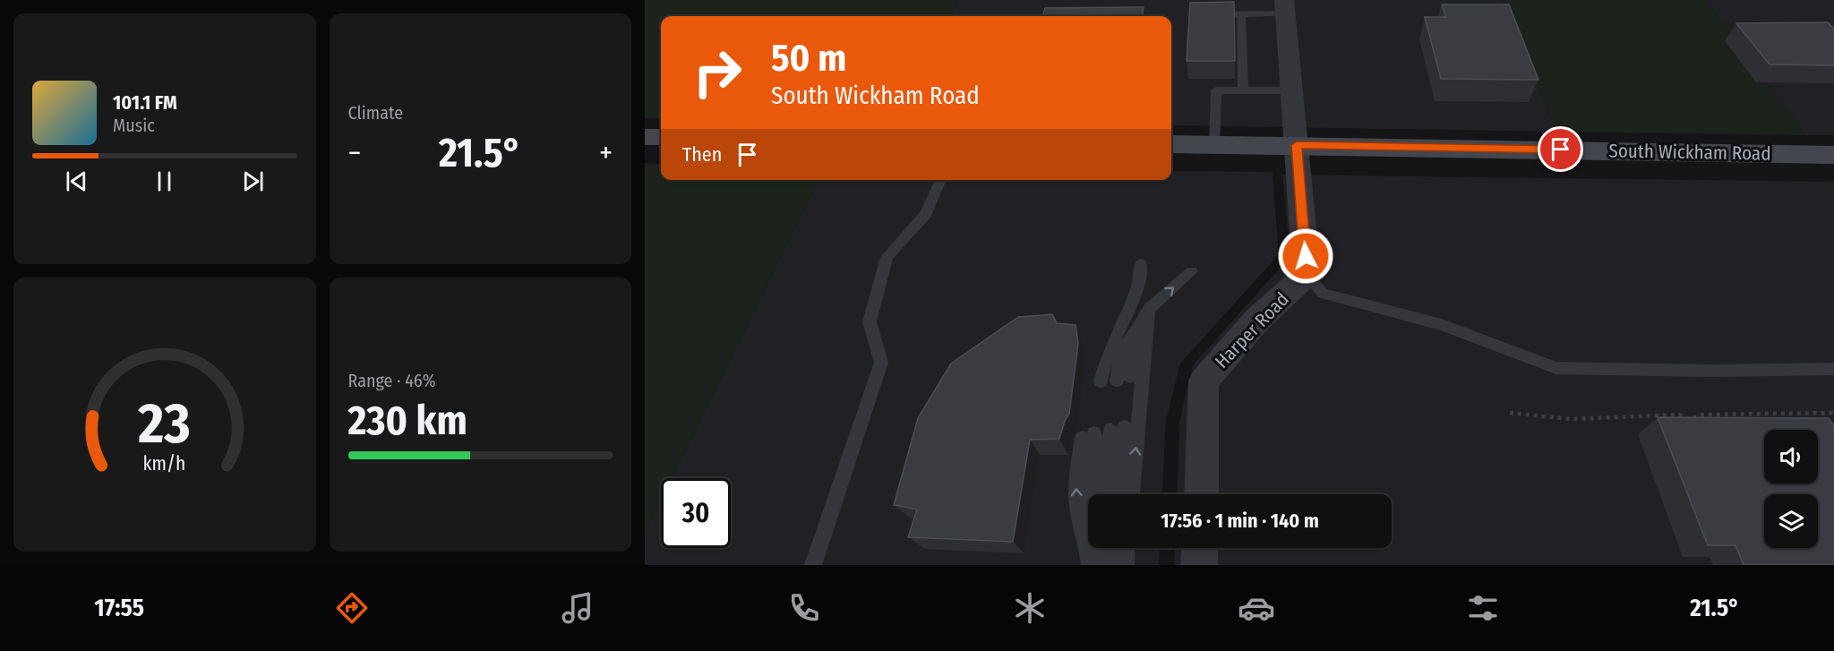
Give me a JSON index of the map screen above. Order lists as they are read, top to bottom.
{
  "streets": {
    "main road": ["South Wickham Road"],
    "street": ["Harper Road"]
  },
  "page": {
    "tile": [
      "Climate",
      ["Range · 46%", "230 km"]
    ],
    "turn": ["50 m", "South Wickham Road"],
    "song": ["101.1 FM", "Music"],
    "then": "Then",
    "heat": ["−", "21.5°", "+"],
    "limit": "30",
    "trip": "17:56 · 1 min · 140 m",
    "tabs": ["17:55", "21.5°"],
    "gauge": ["23", "km/h"]
  }
}
